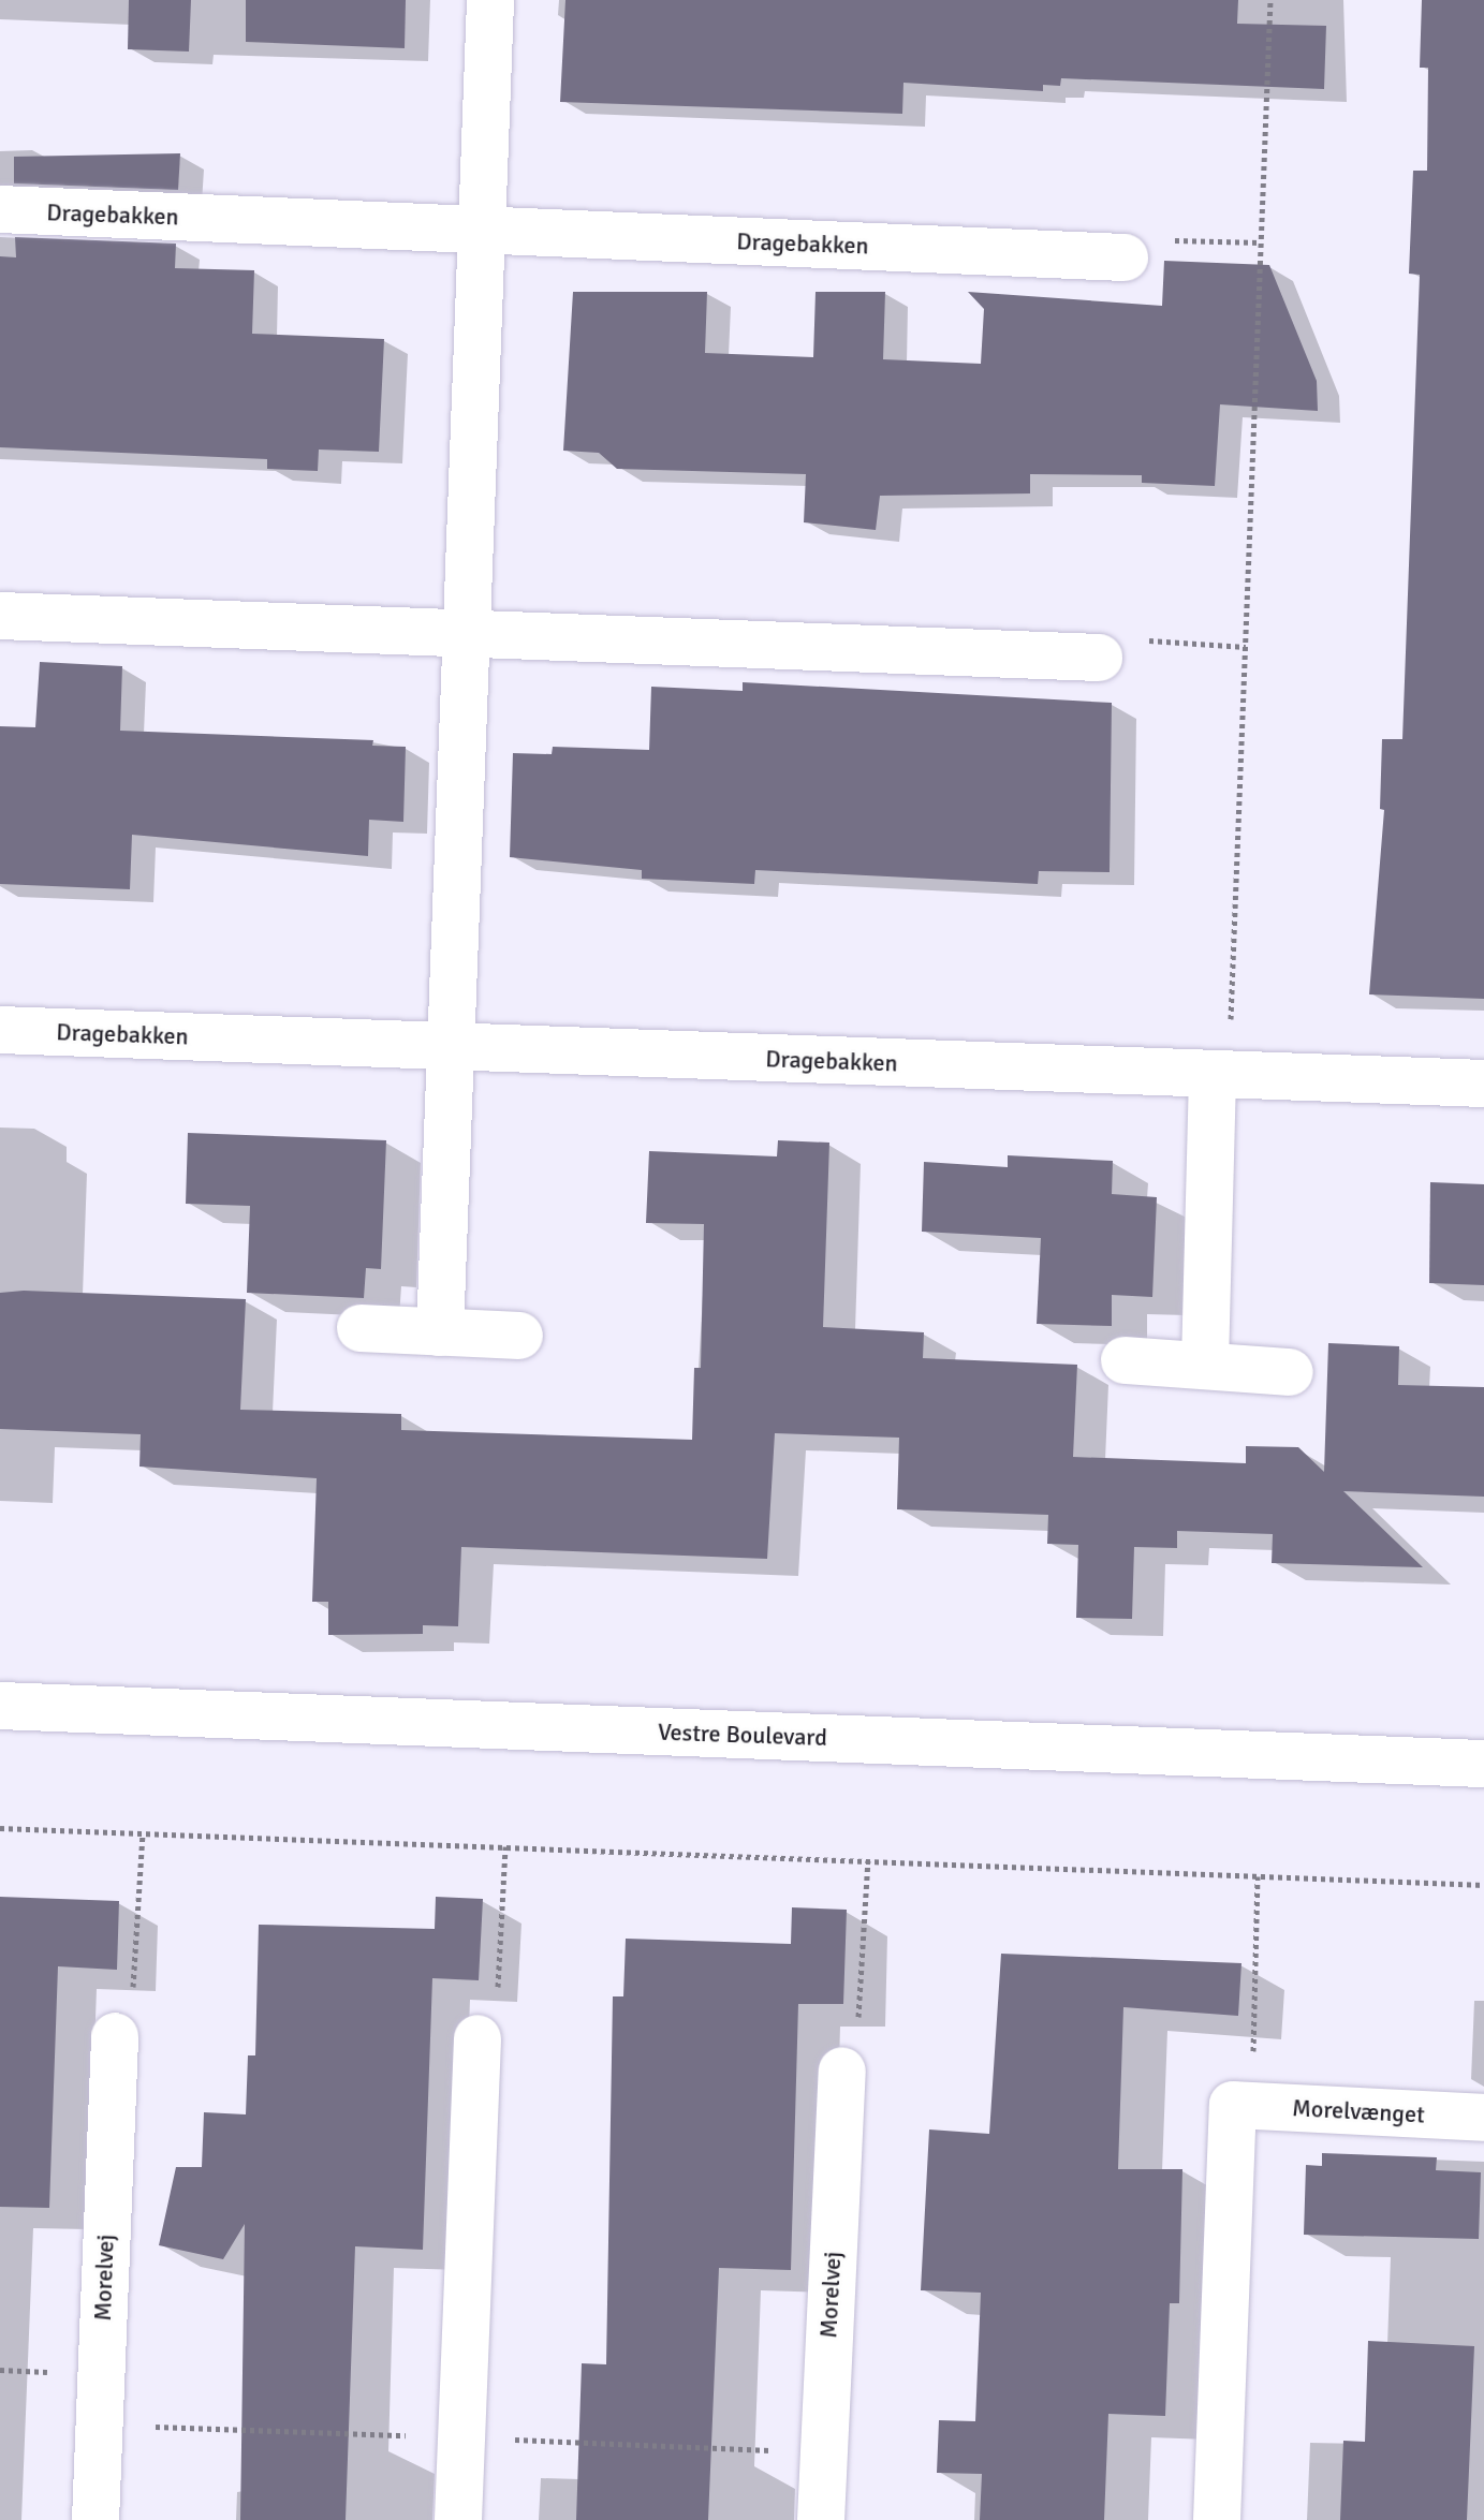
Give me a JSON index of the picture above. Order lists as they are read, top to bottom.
{
  "streets": {
    "street": [
      "Dragebakken",
      "Vestre Boulevard",
      "Morelvænget",
      "Morelvej"
    ]
  }
}
